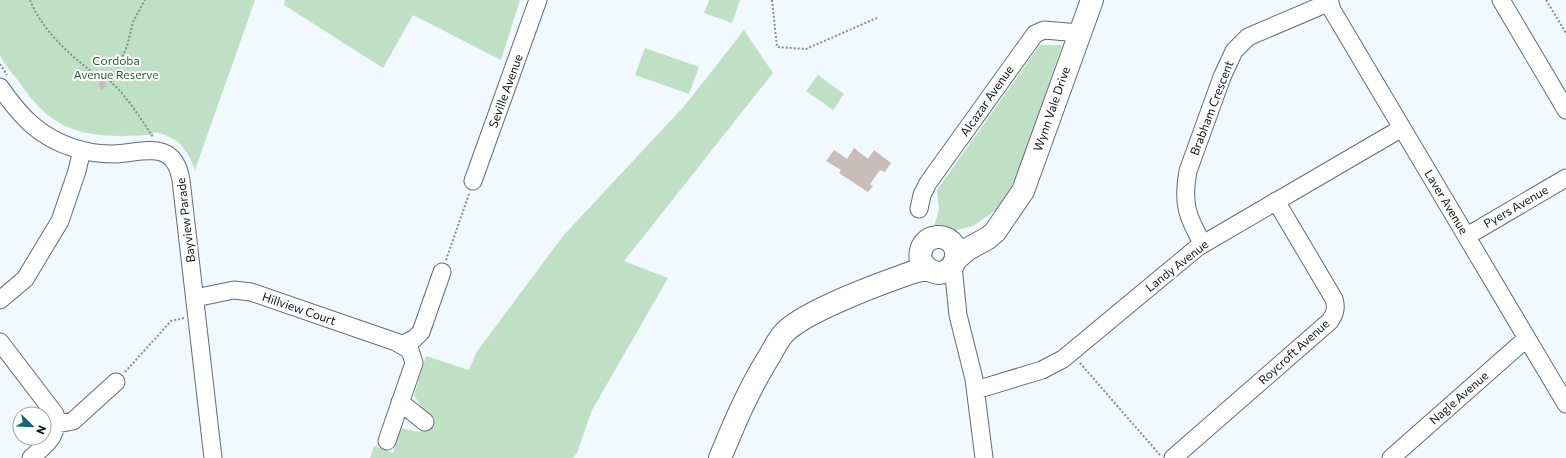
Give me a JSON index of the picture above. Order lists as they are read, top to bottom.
{
  "streets": {
    "main road": ["Wynn Vale Drive"],
    "street": [
      "Seville Avenue",
      "Alcazar Avenue",
      "Brabham Crescent",
      "Laver Avenue",
      "Pyers Avenue",
      "Bayview Parade",
      "Landy Avenue",
      "Hillview Court",
      "Roycroft Avenue",
      "Nagle Avenue"
    ]
  },
  "crossings": [
    ["Alcazar Avenue", "Wynn Vale Drive"],
    ["Brabham Crescent", "Laver Avenue"],
    ["Brabham Crescent", "Landy Avenue"],
    ["Laver Avenue", "Pyers Avenue"],
    ["Laver Avenue", "Landy Avenue"],
    ["Laver Avenue", "Nagle Avenue"],
    ["Bayview Parade", "Hillview Court"],
    ["Landy Avenue", "Roycroft Avenue"]
  ],
  "parks": ["Cordoba Avenue Reserve"],
  "north": "bottom right"
}
